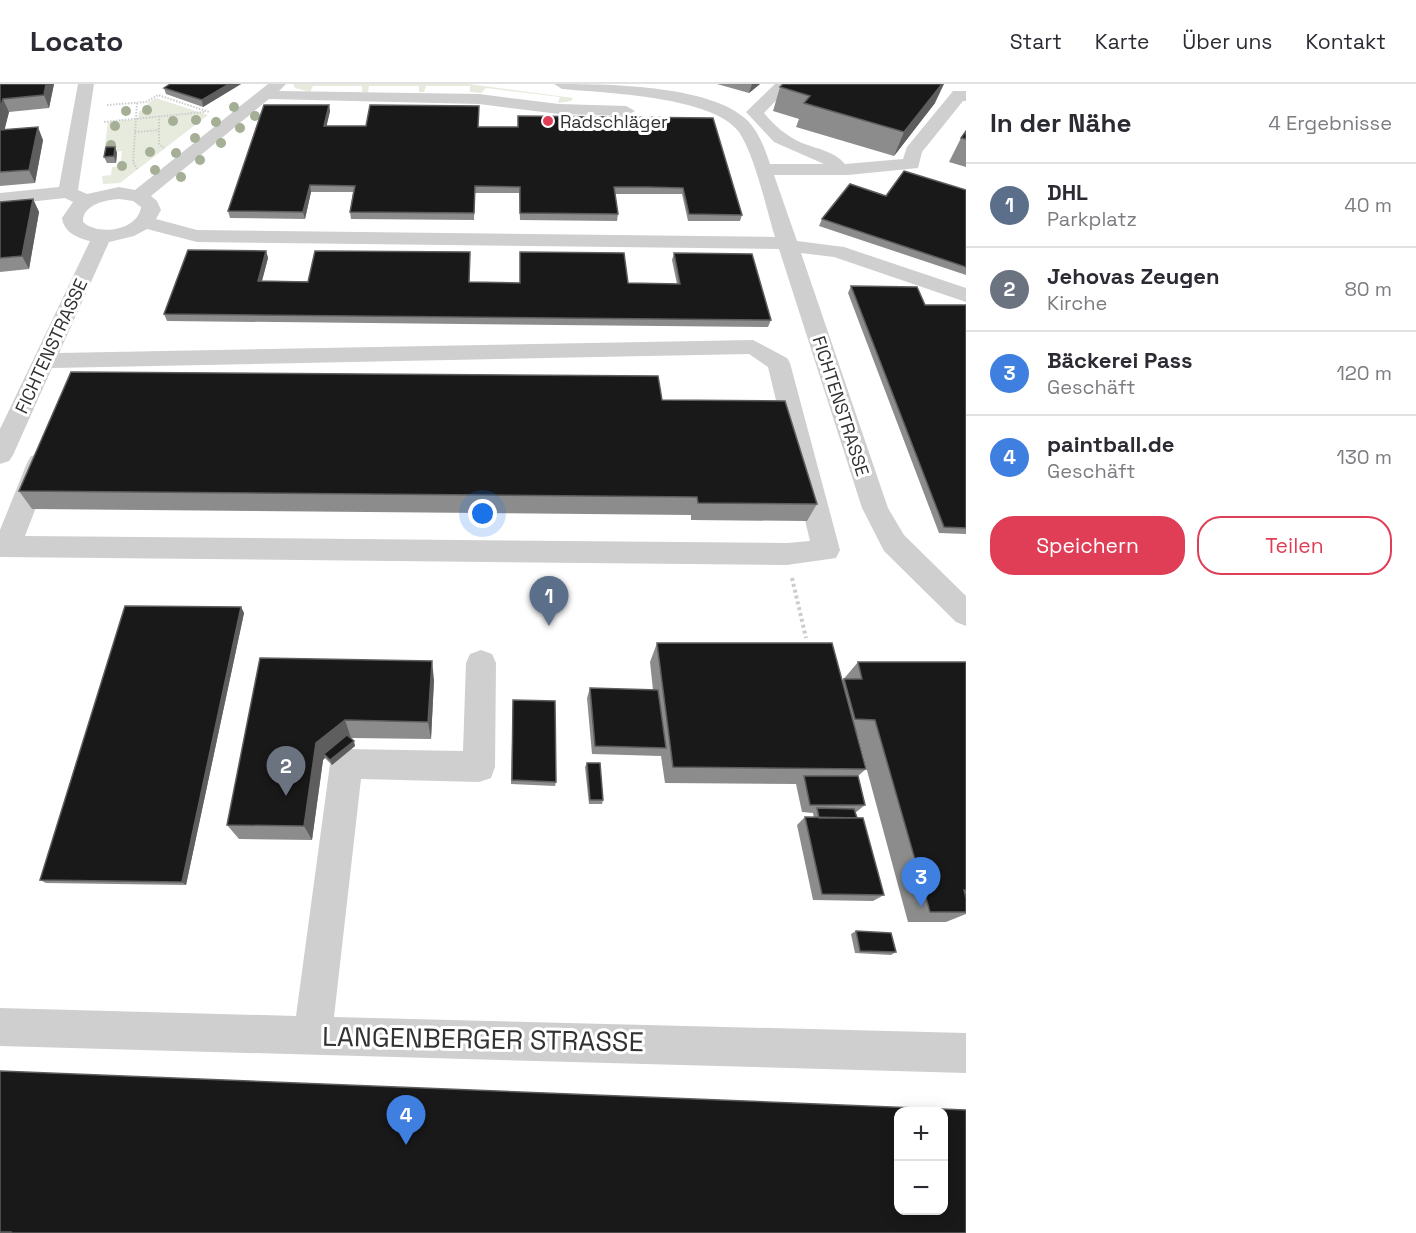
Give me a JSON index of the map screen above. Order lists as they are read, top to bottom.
{
  "streets": {
    "street": ["FICHTENSTRASSE", "LANGENBERGER STRASSE"]
  },
  "places": ["Radschläger"],
  "page": {
    "header": "Locato",
    "nav": [
      "Start",
      "Karte",
      "Über uns",
      "Kontakt"
    ],
    "heading": ["In der Nähe", "4 Ergebnisse"],
    "list": [
      {
        "mark": "1",
        "name": "DHL",
        "note": "Parkplatz",
        "value": "40 m"
      },
      {
        "mark": "2",
        "name": "Jehovas Zeugen",
        "note": "Kirche",
        "value": "80 m"
      },
      {
        "mark": "3",
        "name": "Bäckerei Pass",
        "note": "Geschäft",
        "value": "120 m"
      },
      {
        "mark": "4",
        "name": "paintball.de",
        "note": "Geschäft",
        "value": "130 m"
      }
    ],
    "buttons": ["Speichern", "Teilen"],
    "pins": [
      "1",
      "2",
      "3",
      "4"
    ],
    "map_buttons": ["+", "−"]
  }
}
